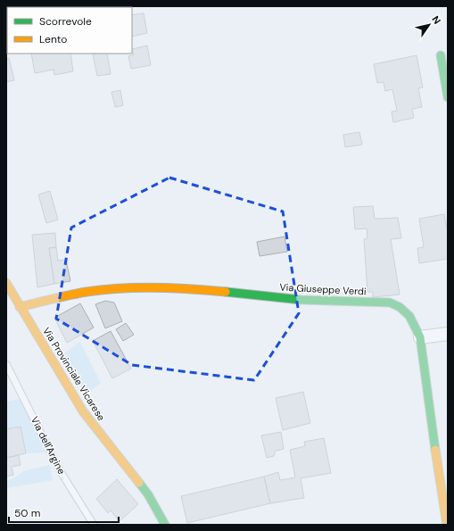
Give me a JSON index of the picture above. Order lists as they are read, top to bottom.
{
  "streets": {
    "street": ["Via Giuseppe Verdi", "Via Provinciale Vicarese"],
    "lane": ["Via dell'Argine"]
  },
  "crossings": [
    ["Via Giuseppe Verdi", "Via Provinciale Vicarese"]
  ],
  "legend": ["Scorrevole", "Lento"],
  "scale_bar": "50 m",
  "north": "top right"
}
